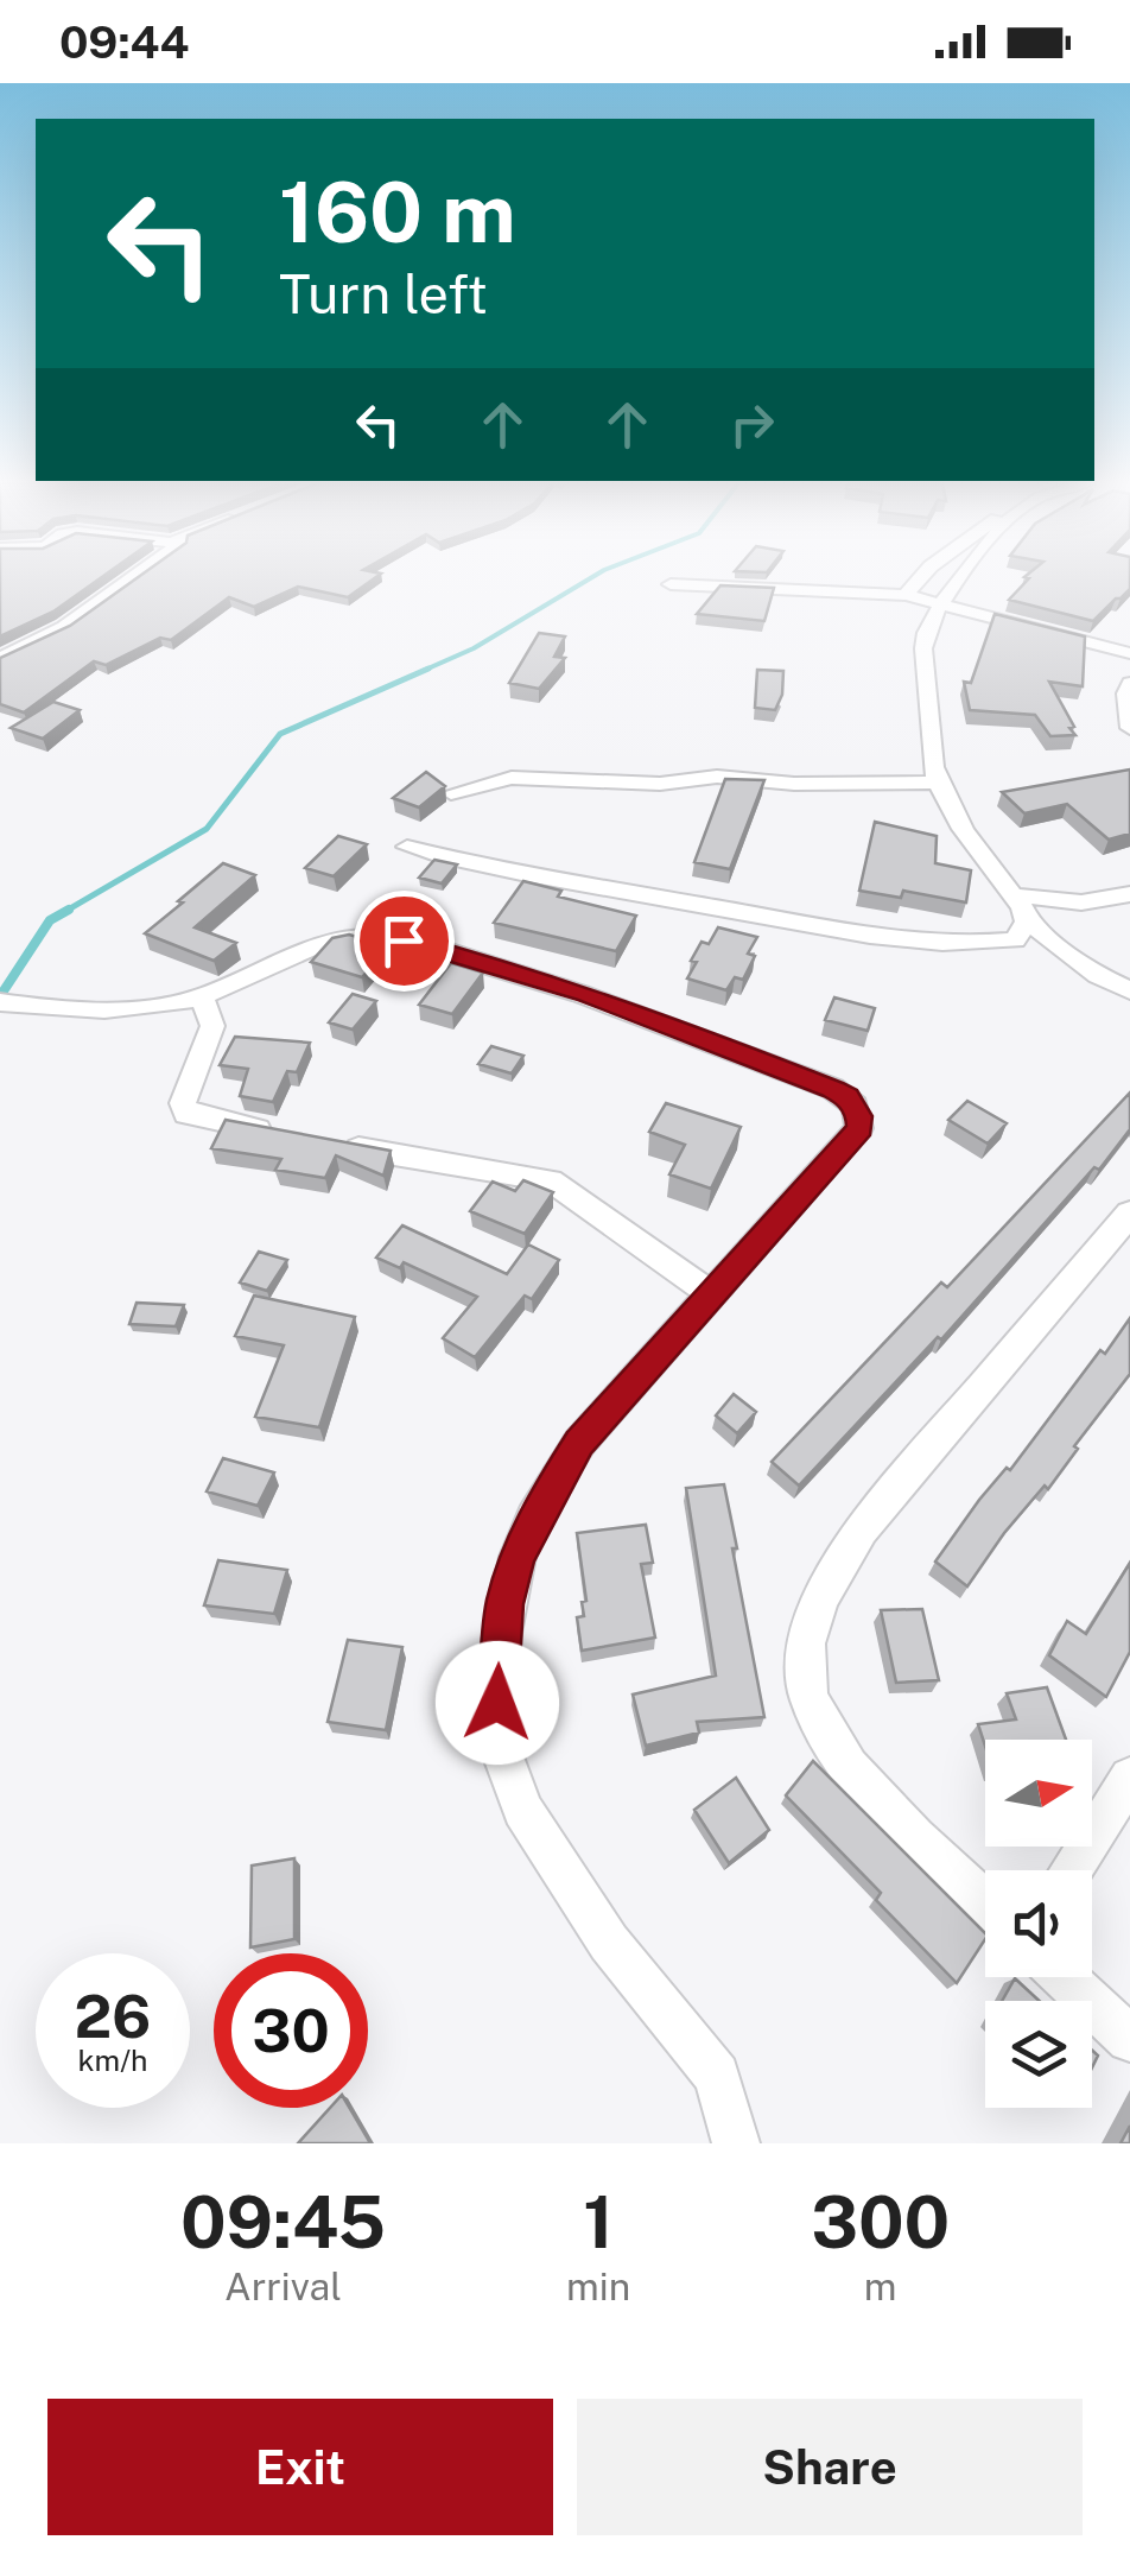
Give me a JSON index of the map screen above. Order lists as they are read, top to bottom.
{
  "north": "right",
  "page": {
    "status": "09:44",
    "turn": ["160 m", "Turn left"],
    "speed": "26 km/h",
    "limit": "30",
    "eta": [
      "09:45",
      "Arrival",
      "1",
      "min",
      "300",
      "m"
    ],
    "buttons": ["Exit", "Share"]
  }
}
